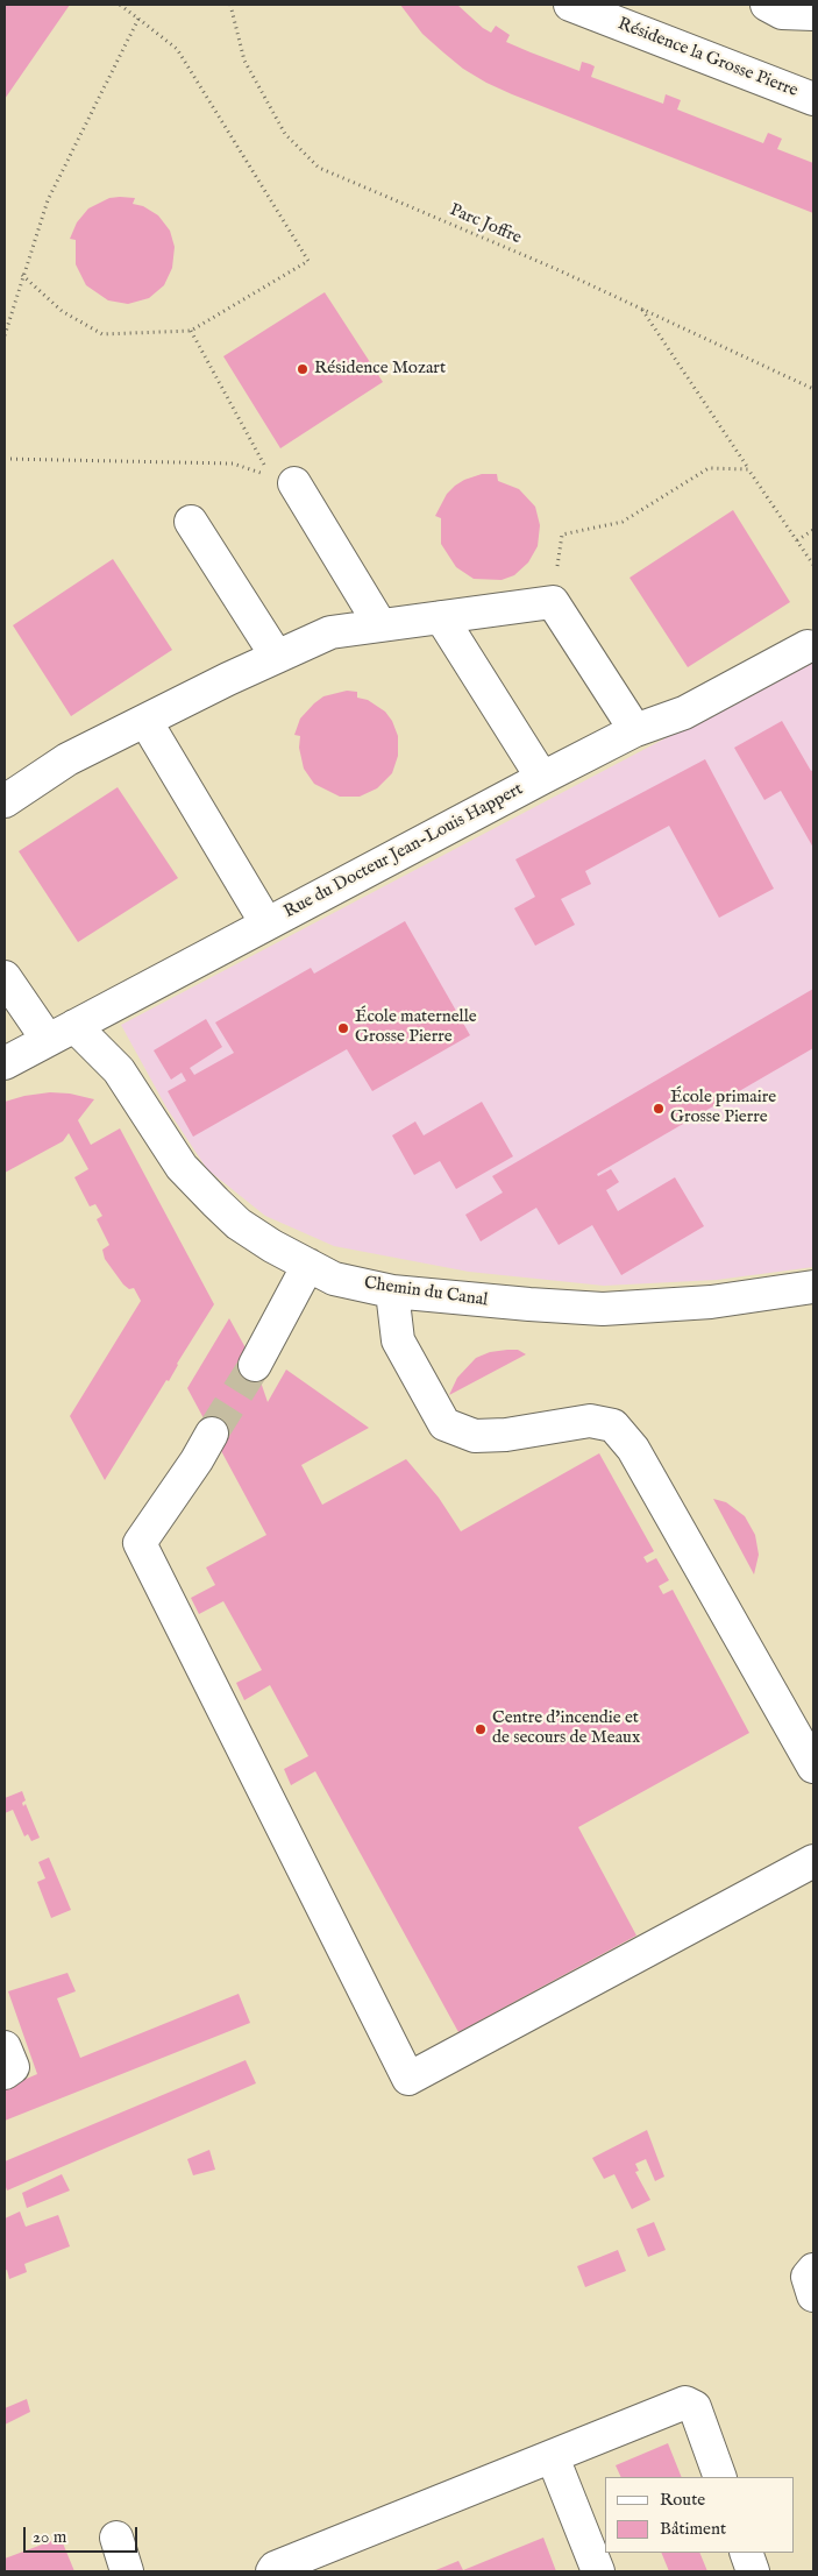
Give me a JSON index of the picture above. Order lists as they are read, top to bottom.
{
  "streets": {
    "street": ["Résidence la Grosse Pierre", "Rue du Docteur Jean-Louis Happert", "Chemin du Canal"],
    "path": ["Parc Joffre"]
  },
  "crossings": [
    ["Rue du Docteur Jean-Louis Happert", "Chemin du Canal"]
  ],
  "places": [
    "Résidence Mozart",
    "École maternelle Grosse Pierre",
    "École primaire Grosse Pierre",
    "Centre d'incendie et de secours de Meaux"
  ],
  "legend": ["Route", "Bâtiment"],
  "scale_bar": "20 m"
}
